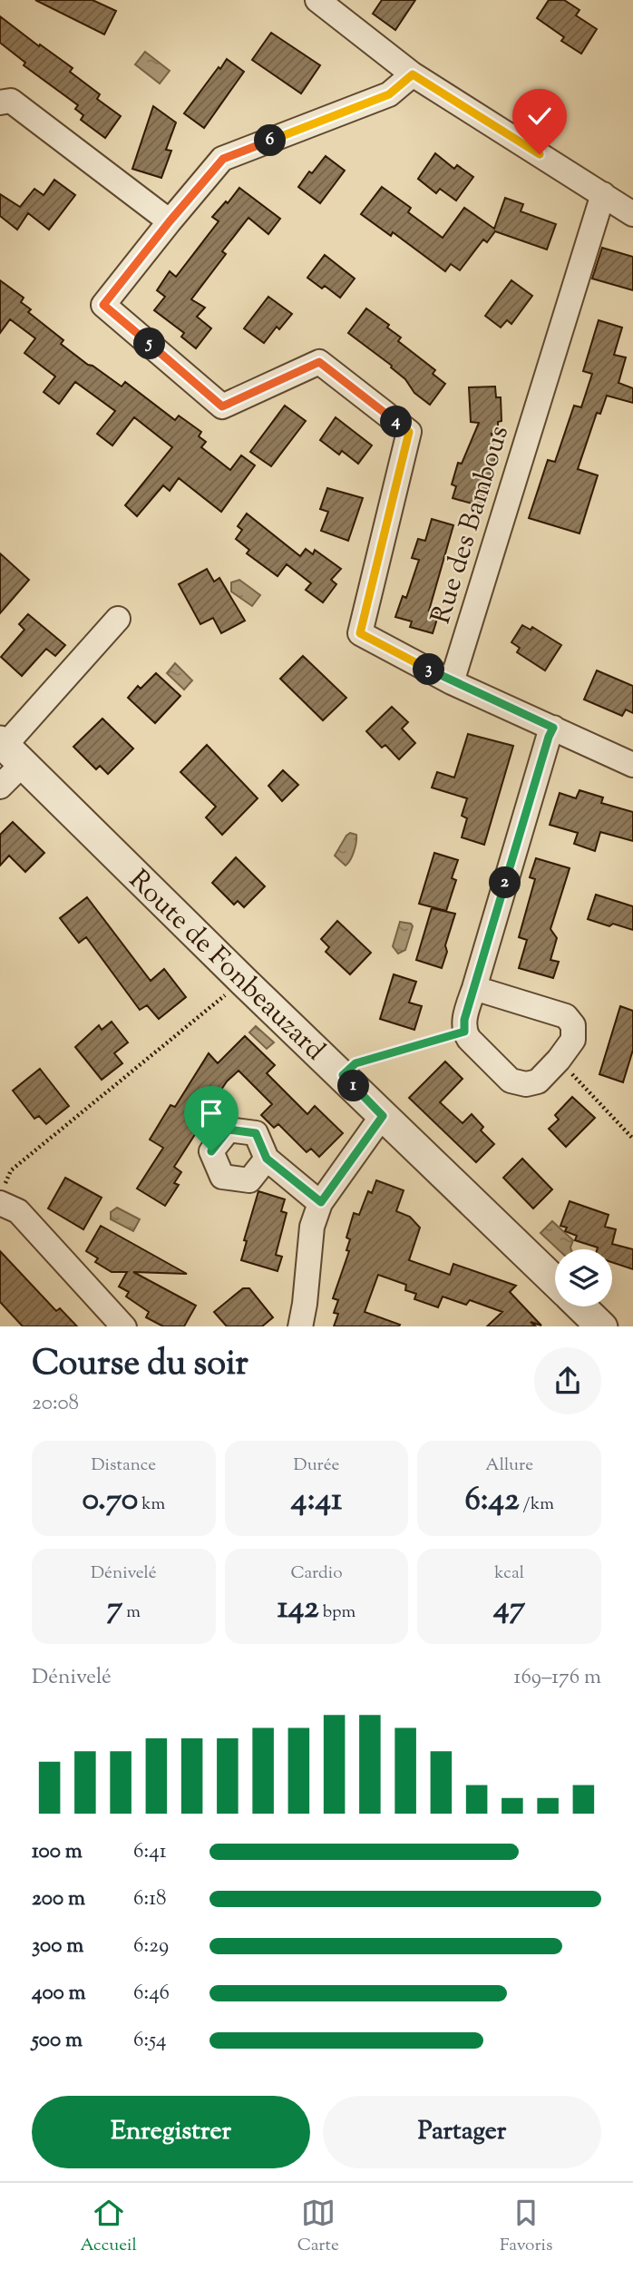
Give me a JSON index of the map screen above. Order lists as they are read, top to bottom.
{
  "streets": {
    "street": ["Rue des Bambous", "Route de Fonbeauzard"]
  },
  "page": {
    "pins": [
      "6",
      "5",
      "4",
      "3",
      "2",
      "1"
    ],
    "heading": ["Course du soir", "20:08"],
    "stats": [
      ["Distance", "0.70 km"],
      ["Durée", "4:41"],
      ["Allure", "6:42 /km"],
      ["Dénivelé", "7 m"],
      ["Cardio", "142 bpm"],
      ["kcal", "47"]
    ],
    "chart": ["Dénivelé", "169–176 m"],
    "list": [
      {
        "name": "100 m",
        "note": "6:41"
      },
      {
        "name": "200 m",
        "note": "6:18"
      },
      {
        "name": "300 m",
        "note": "6:29"
      },
      {
        "name": "400 m",
        "note": "6:46"
      },
      {
        "name": "500 m",
        "note": "6:54"
      }
    ],
    "buttons": ["Enregistrer", "Partager"],
    "tabs": ["Accueil", "Carte", "Favoris"]
  }
}
